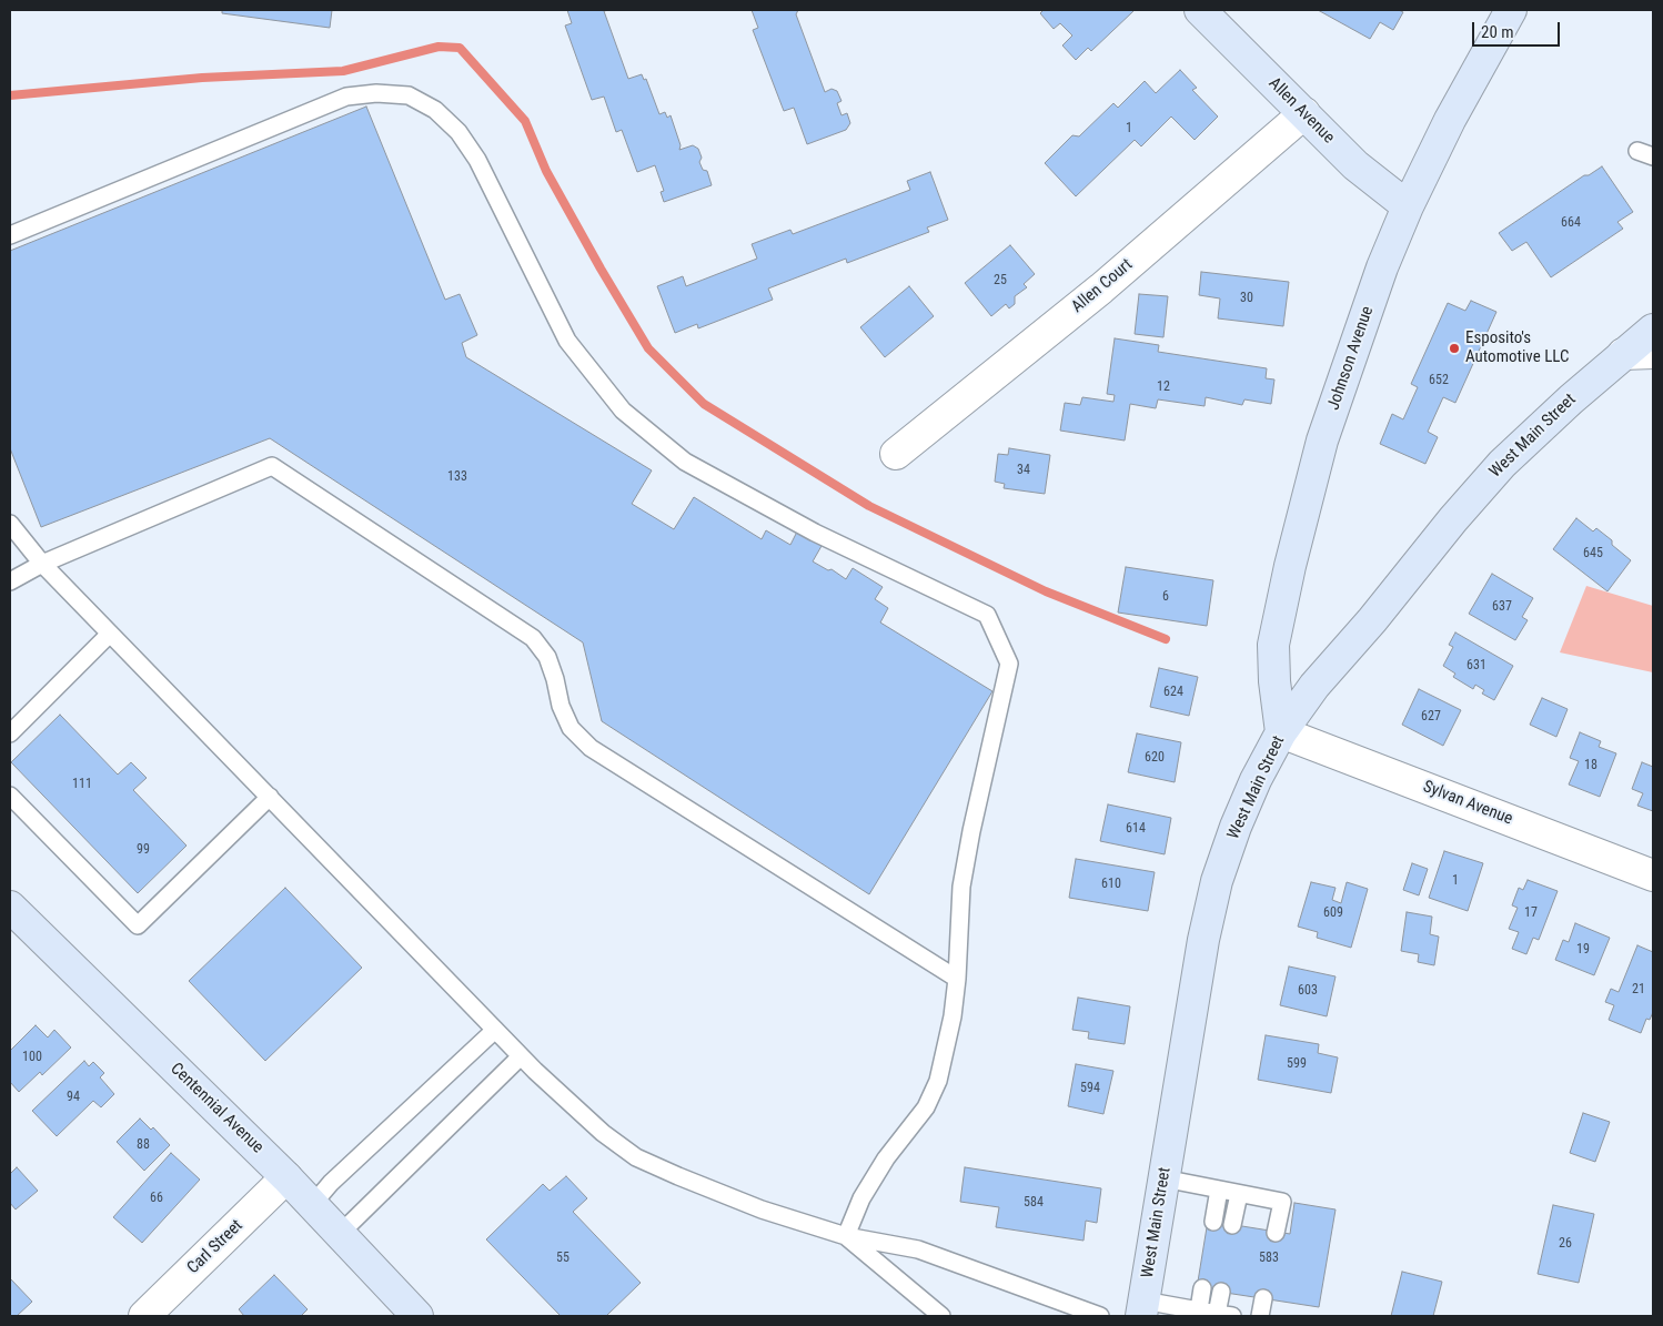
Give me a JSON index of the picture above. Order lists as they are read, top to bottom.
{
  "streets": {
    "street": [
      "Allen Avenue",
      "Allen Court",
      "Johnson Avenue",
      "West Main Street",
      "Sylvan Avenue",
      "Centennial Avenue",
      "Carl Street"
    ]
  },
  "crossings": [
    ["Allen Avenue", "Allen Court"],
    ["Allen Avenue", "Johnson Avenue"],
    ["Johnson Avenue", "West Main Street"],
    ["Johnson Avenue", "Sylvan Avenue"],
    ["West Main Street", "Sylvan Avenue"],
    ["Centennial Avenue", "Carl Street"]
  ],
  "places": ["Esposito's Automotive LLC"],
  "house_numbers": [
    "1",
    "664",
    "25",
    "30",
    "652",
    "12",
    "34",
    "133",
    "645",
    "6",
    "637",
    "631",
    "624",
    "627",
    "620",
    "18",
    "111",
    "614",
    "99",
    "1",
    "610",
    "609",
    "17",
    "19",
    "21",
    "603",
    "100",
    "599",
    "594",
    "94",
    "88",
    "66",
    "584",
    "26",
    "55",
    "583"
  ],
  "scale_bar": "20 m"
}
